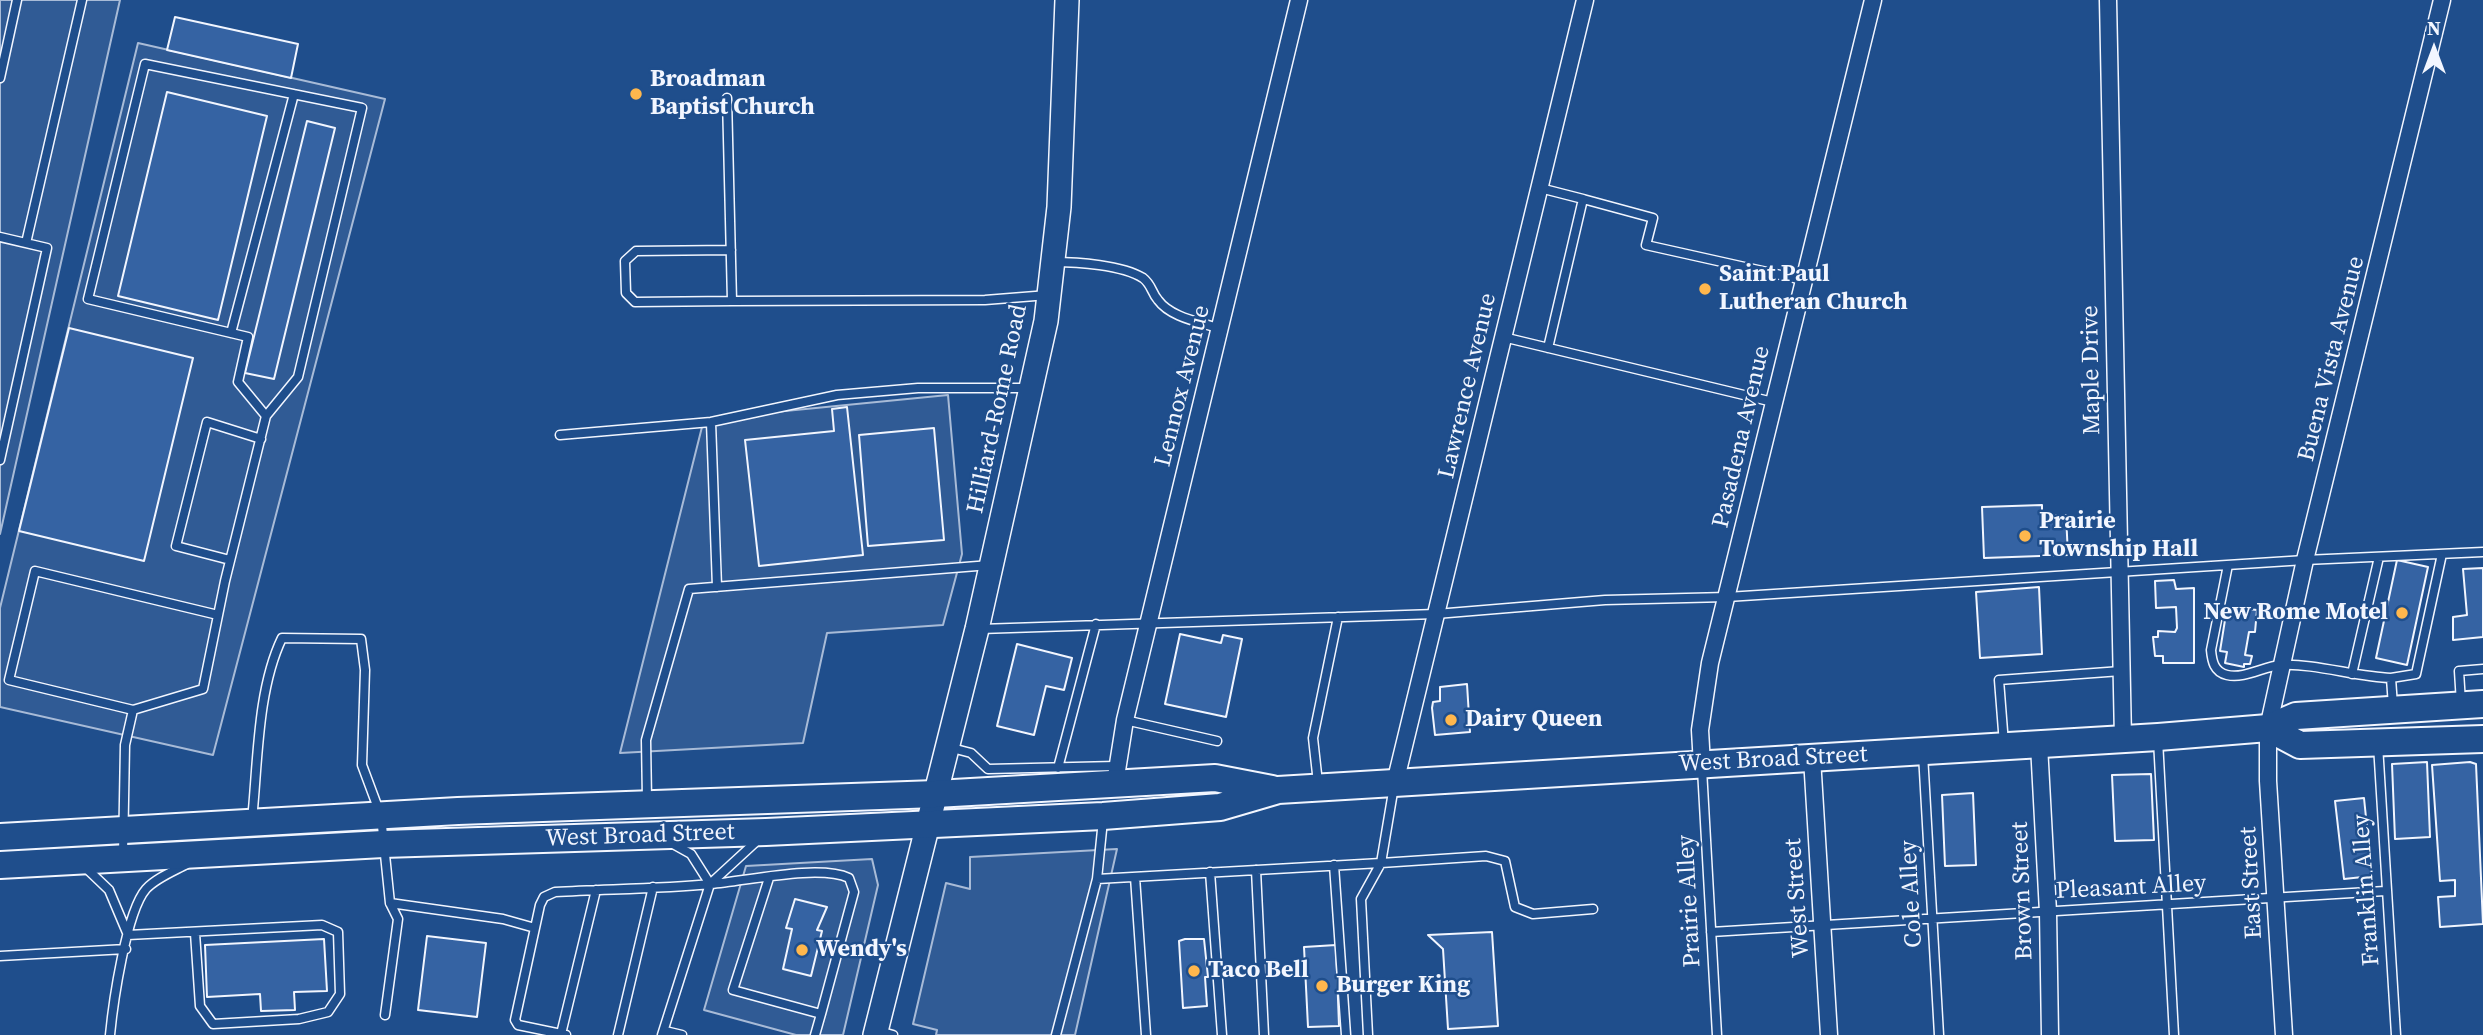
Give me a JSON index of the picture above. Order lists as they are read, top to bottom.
{
  "streets": {
    "main road": ["Hilliard-Rome Road", "West Broad Street"],
    "street": [
      "Buena Vista Avenue",
      "Maple Drive",
      "Lennox Avenue",
      "Lawrence Avenue",
      "Pasadena Avenue",
      "East Street",
      "Brown Street",
      "West Street"
    ],
    "lane": [
      "Pleasant Alley",
      "Franklin Alley",
      "Cole Alley",
      "Prairie Alley"
    ]
  },
  "crossings": [
    ["Buena Vista Avenue", "West Broad Street"],
    ["Buena Vista Avenue", "East Street"],
    ["Maple Drive", "West Broad Street"],
    ["Lennox Avenue", "West Broad Street"],
    ["Lawrence Avenue", "West Broad Street"],
    ["Hilliard-Rome Road", "West Broad Street"],
    ["Pasadena Avenue", "West Broad Street"],
    ["Pasadena Avenue", "Prairie Alley"],
    ["West Broad Street", "East Street"],
    ["West Broad Street", "Brown Street"],
    ["West Broad Street", "Cole Alley"],
    ["West Broad Street", "West Street"],
    ["West Broad Street", "Prairie Alley"],
    ["East Street", "Pleasant Alley"],
    ["Pleasant Alley", "Franklin Alley"],
    ["Pleasant Alley", "Brown Street"],
    ["Pleasant Alley", "Cole Alley"],
    ["Pleasant Alley", "West Street"],
    ["Pleasant Alley", "Prairie Alley"]
  ],
  "places": [
    "Broadman Baptist Church",
    "Saint Paul Lutheran Church",
    "Prairie Township Hall",
    "New Rome Motel",
    "Dairy Queen",
    "Wendy's",
    "Taco Bell",
    "Burger King"
  ],
  "north": "top"
}
